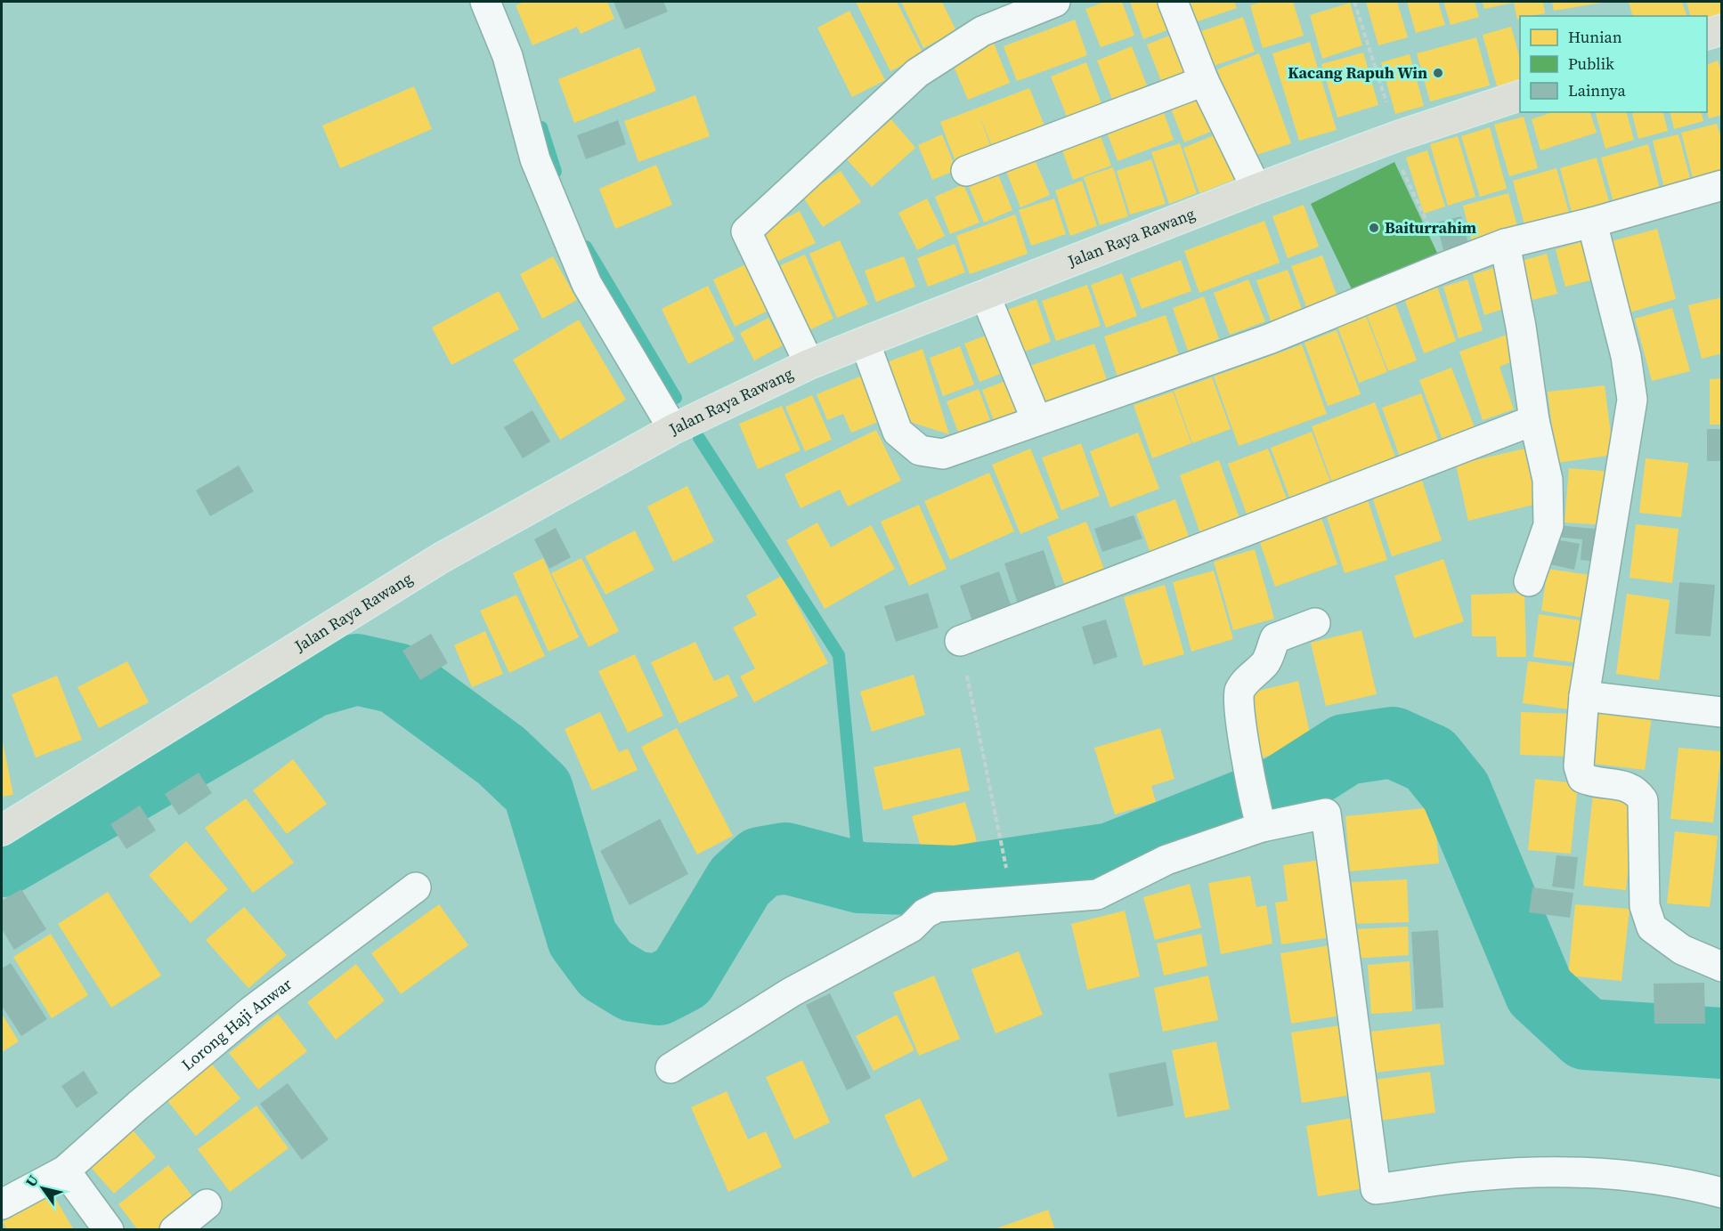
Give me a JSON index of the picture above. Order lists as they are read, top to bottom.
{
  "streets": {
    "main road": ["Jalan Raya Rawang"],
    "street": ["Lorong Haji Anwar"]
  },
  "places": ["Kacang Rapuh Win", "Baiturrahim"],
  "legend": ["Hunian", "Publik", "Lainnya"],
  "north": "top left"
}
